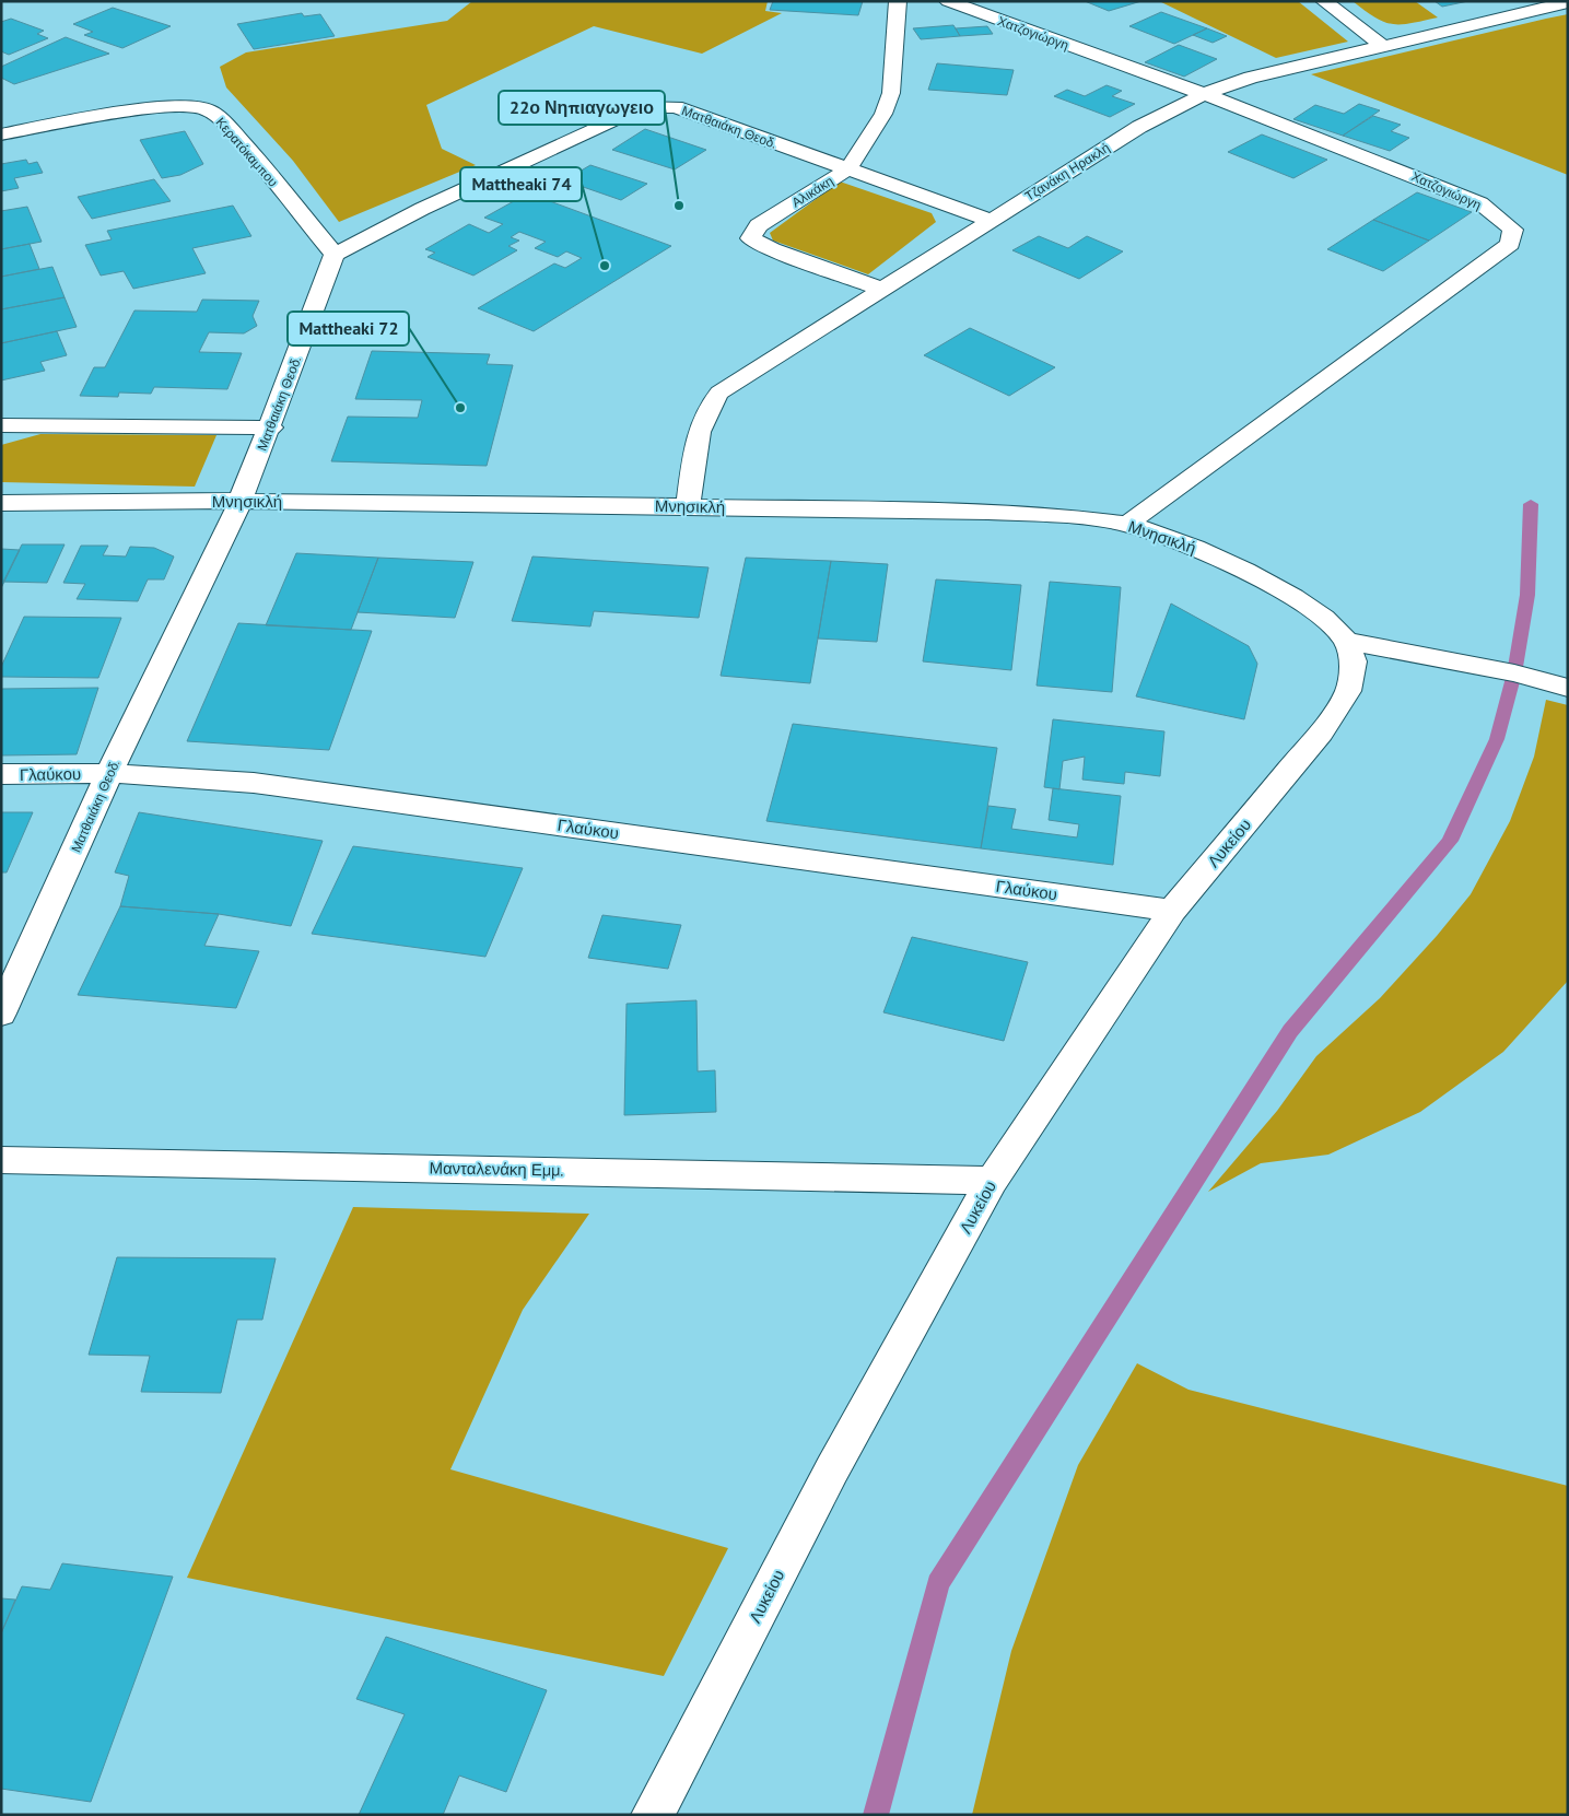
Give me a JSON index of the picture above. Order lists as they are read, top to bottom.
{
  "streets": {
    "street": [
      "Χατζογιώργη",
      "Ματθαιάκη Θεοδ.",
      "Κερατόκαμπου",
      "Τζανάκη Ηρακλή",
      "Αλικάκη",
      "Μνησικλή",
      "Γλαύκου",
      "Λυκείου",
      "Μανταλενάκη Εμμ."
    ]
  },
  "crossings": [
    ["Χατζογιώργη", "Τζανάκη Ηρακλή"],
    ["Χατζογιώργη", "Μνησικλή"],
    ["Ματθαιάκη Θεοδ.", "Κερατόκαμπου"],
    ["Ματθαιάκη Θεοδ.", "Τζανάκη Ηρακλή"],
    ["Ματθαιάκη Θεοδ.", "Αλικάκη"],
    ["Ματθαιάκη Θεοδ.", "Μνησικλή"],
    ["Ματθαιάκη Θεοδ.", "Γλαύκου"],
    ["Τζανάκη Ηρακλή", "Αλικάκη"],
    ["Τζανάκη Ηρακλή", "Μνησικλή"],
    ["Μνησικλή", "Λυκείου"],
    ["Γλαύκου", "Λυκείου"],
    ["Λυκείου", "Μανταλενάκη Εμμ."]
  ],
  "places": ["22ο Νηπιαγωγειο", "Mattheaki 74", "Mattheaki 72"]
}
